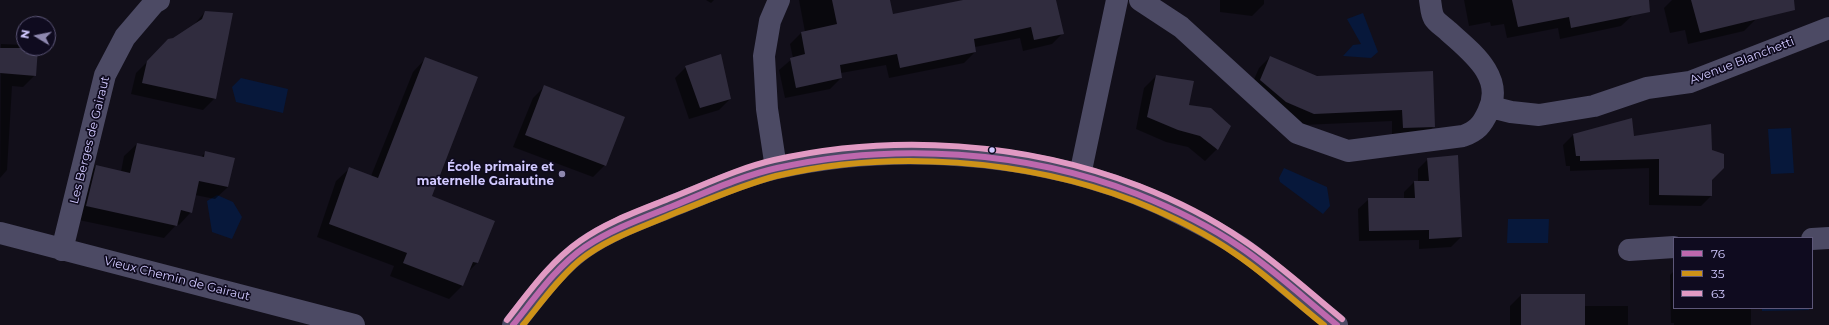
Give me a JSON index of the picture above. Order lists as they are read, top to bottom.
{
  "streets": {
    "street": ["Avenue Blanchetti", "Les Berges de Gairaut", "Vieux Chemin de Gairaut"]
  },
  "crossings": [
    ["Les Berges de Gairaut", "Vieux Chemin de Gairaut"]
  ],
  "places": ["École primaire et maternelle Gairautine"],
  "lines": ["transit line 63", "transit line 76", "transit line 35"],
  "legend": ["76", "35", "63"],
  "north": "left"
}
